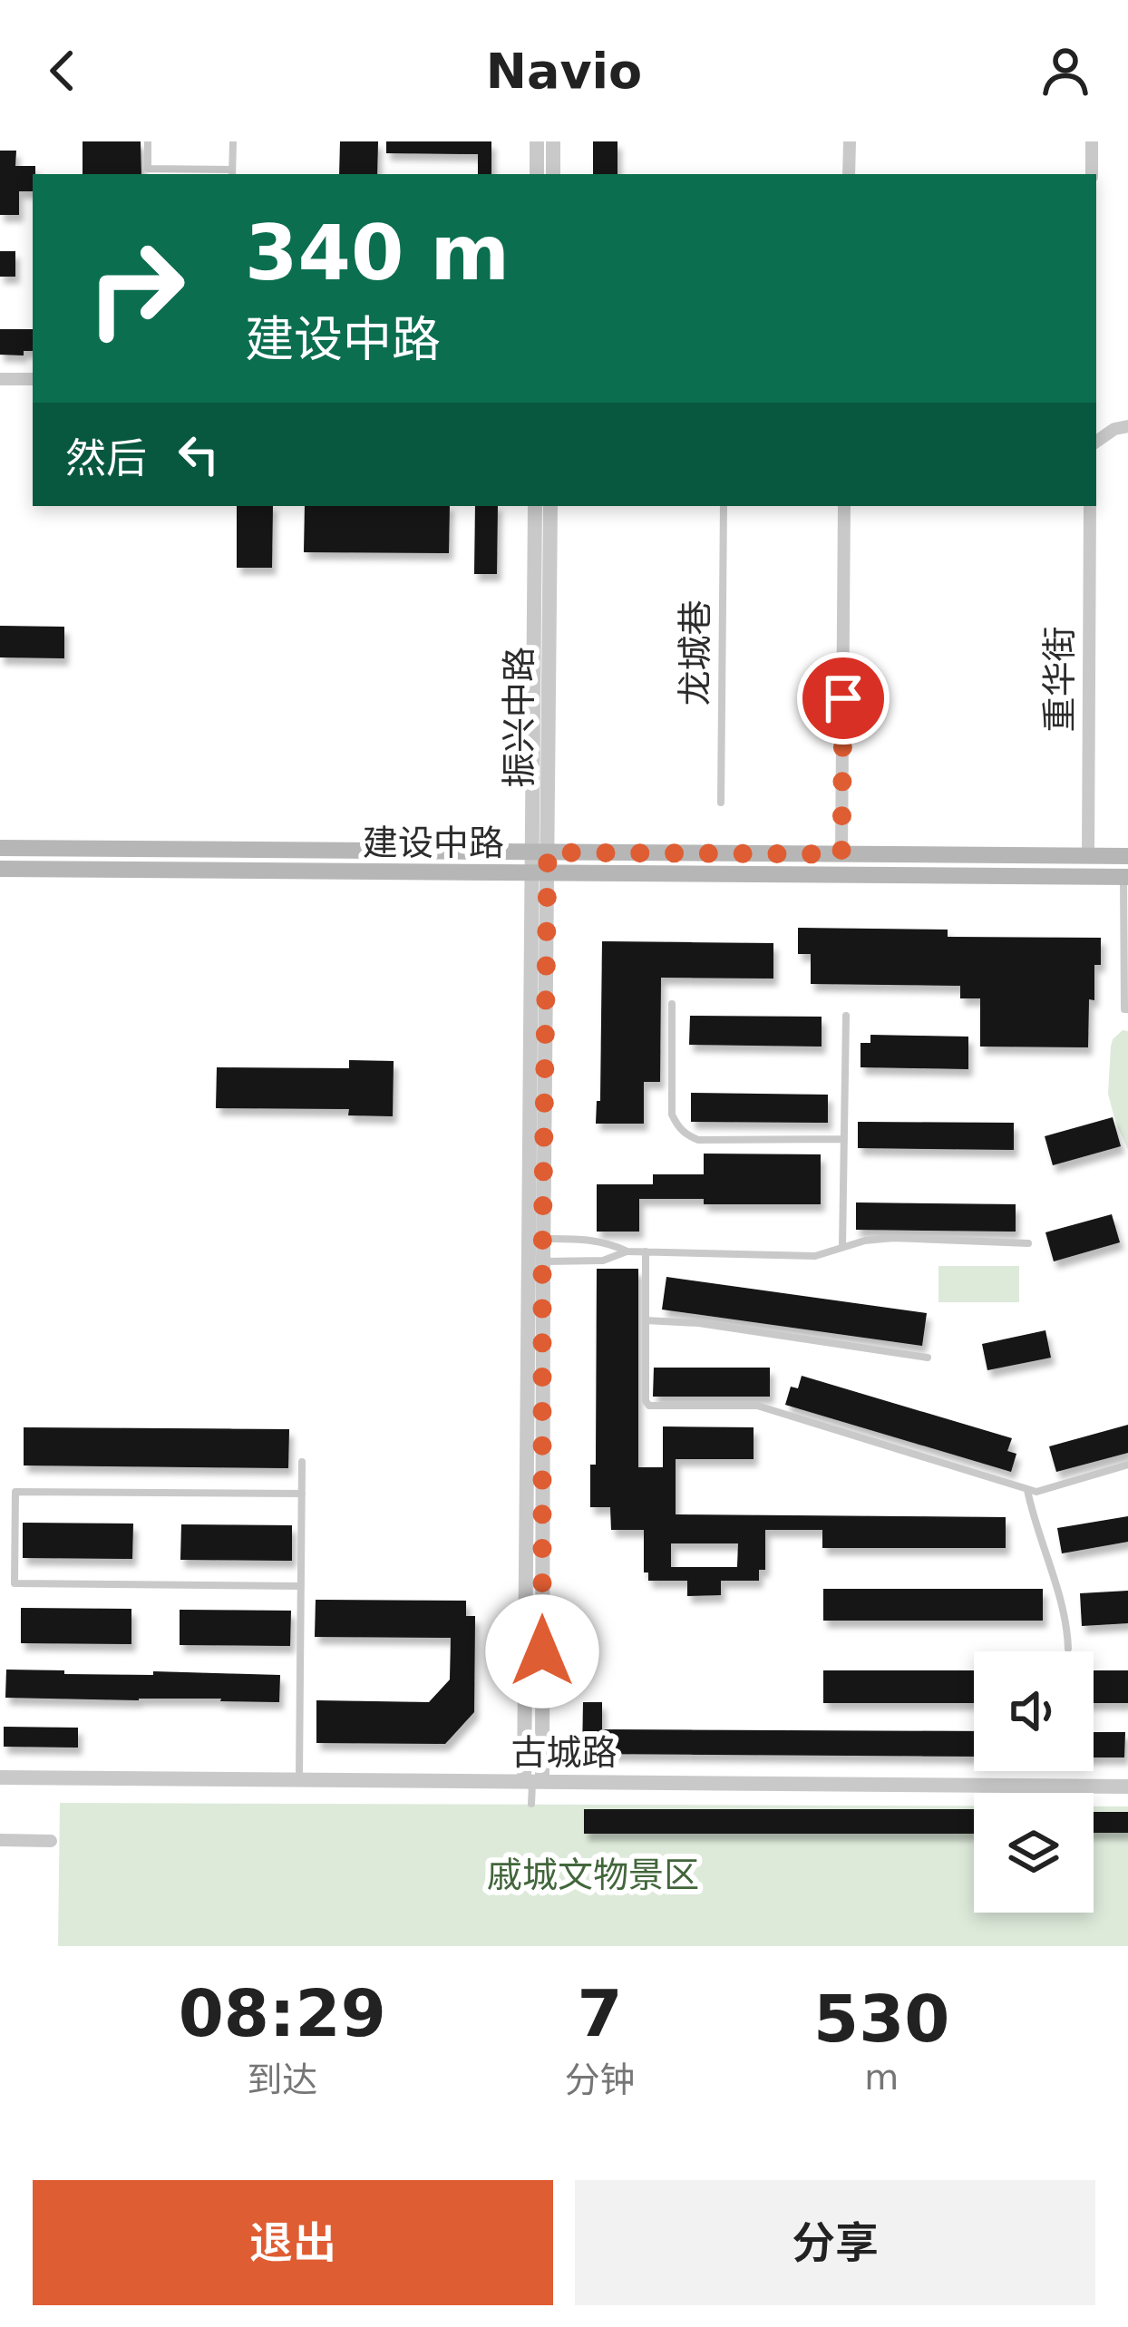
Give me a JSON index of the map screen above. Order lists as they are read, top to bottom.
{
  "streets": {
    "main road": ["建设中路"],
    "street": ["重华街", "振兴中路", "古城路"],
    "lane": ["龙城巷"]
  },
  "crossings": [
    ["重华街", "建设中路"],
    ["振兴中路", "建设中路"],
    ["振兴中路", "古城路"]
  ],
  "parks": ["戚城文物景区"],
  "page": {
    "header": "Navio",
    "turn": ["340 m", "建设中路"],
    "then": "然后",
    "eta": [
      "08:29",
      "到达",
      "7",
      "分钟",
      "530",
      "m"
    ],
    "buttons": ["退出", "分享"]
  }
}
